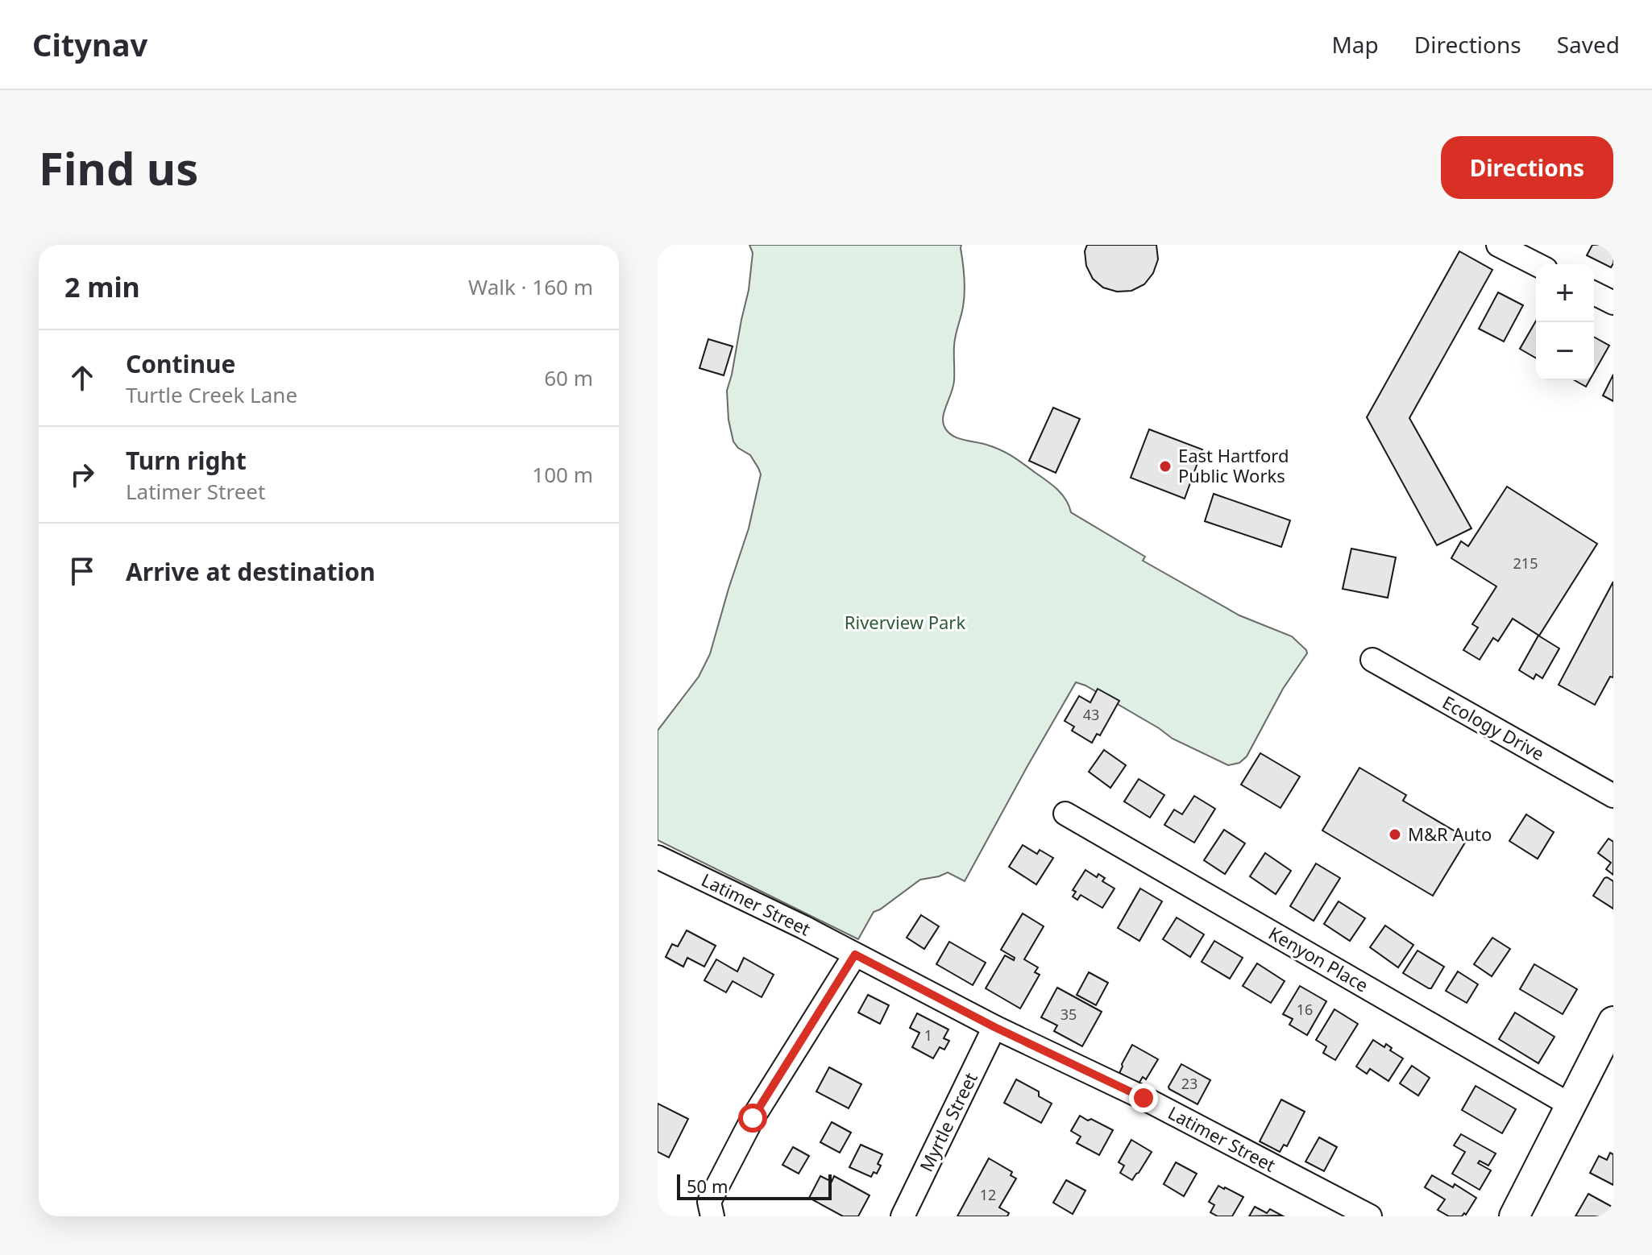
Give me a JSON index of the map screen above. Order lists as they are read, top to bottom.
{
  "streets": {
    "street": [
      "Ecology Drive",
      "Latimer Street",
      "Kenyon Place",
      "Myrtle Street"
    ]
  },
  "crossings": [
    ["Latimer Street", "Myrtle Street"]
  ],
  "parks": ["Riverview Park"],
  "places": ["East Hartford Public Works", "M&R Auto"],
  "house_numbers": [
    "215",
    "43",
    "16",
    "35",
    "1",
    "23",
    "12"
  ],
  "scale_bar": "50 m",
  "page": {
    "header": "Citynav",
    "nav": ["Map", "Directions", "Saved"],
    "buttons": "Directions",
    "title": "Find us",
    "heading": ["2 min", "Walk · 160 m"],
    "map_buttons": ["+", "−"],
    "list": [
      ["Continue", "Turtle Creek Lane", "60 m"],
      ["Turn right", "Latimer Street", "100 m"],
      "Arrive at destination"
    ],
    "scale": "50 m"
  }
}
